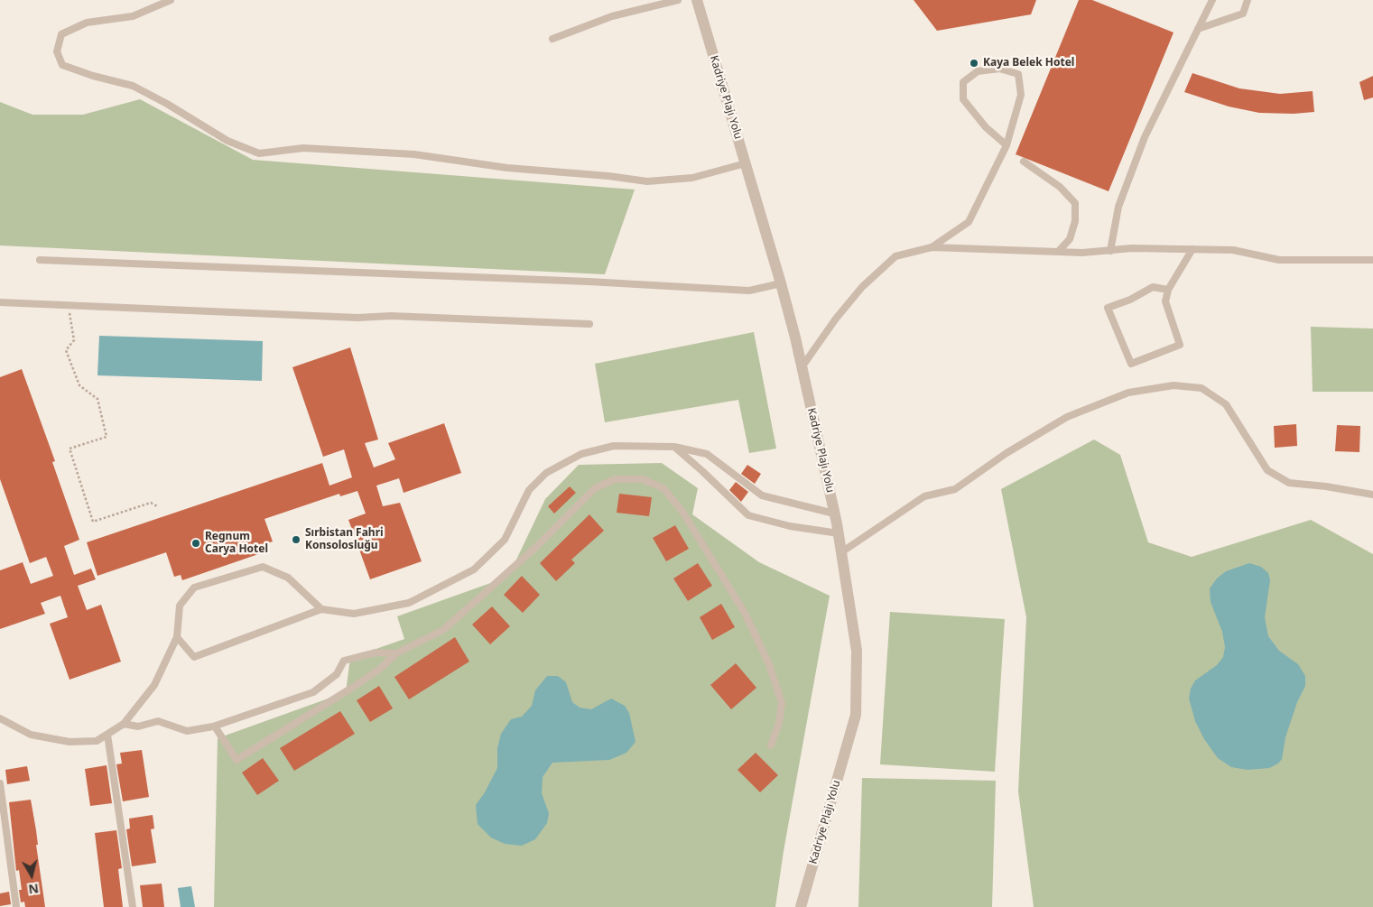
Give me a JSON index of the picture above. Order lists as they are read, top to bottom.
{
  "streets": {
    "street": ["Kadriye Plajı Yolu"]
  },
  "places": ["Kaya Belek Hotel", "Sırbistan Fahri Konsolosluğu", "Regnum Carya Hotel"],
  "north": "bottom"
}
